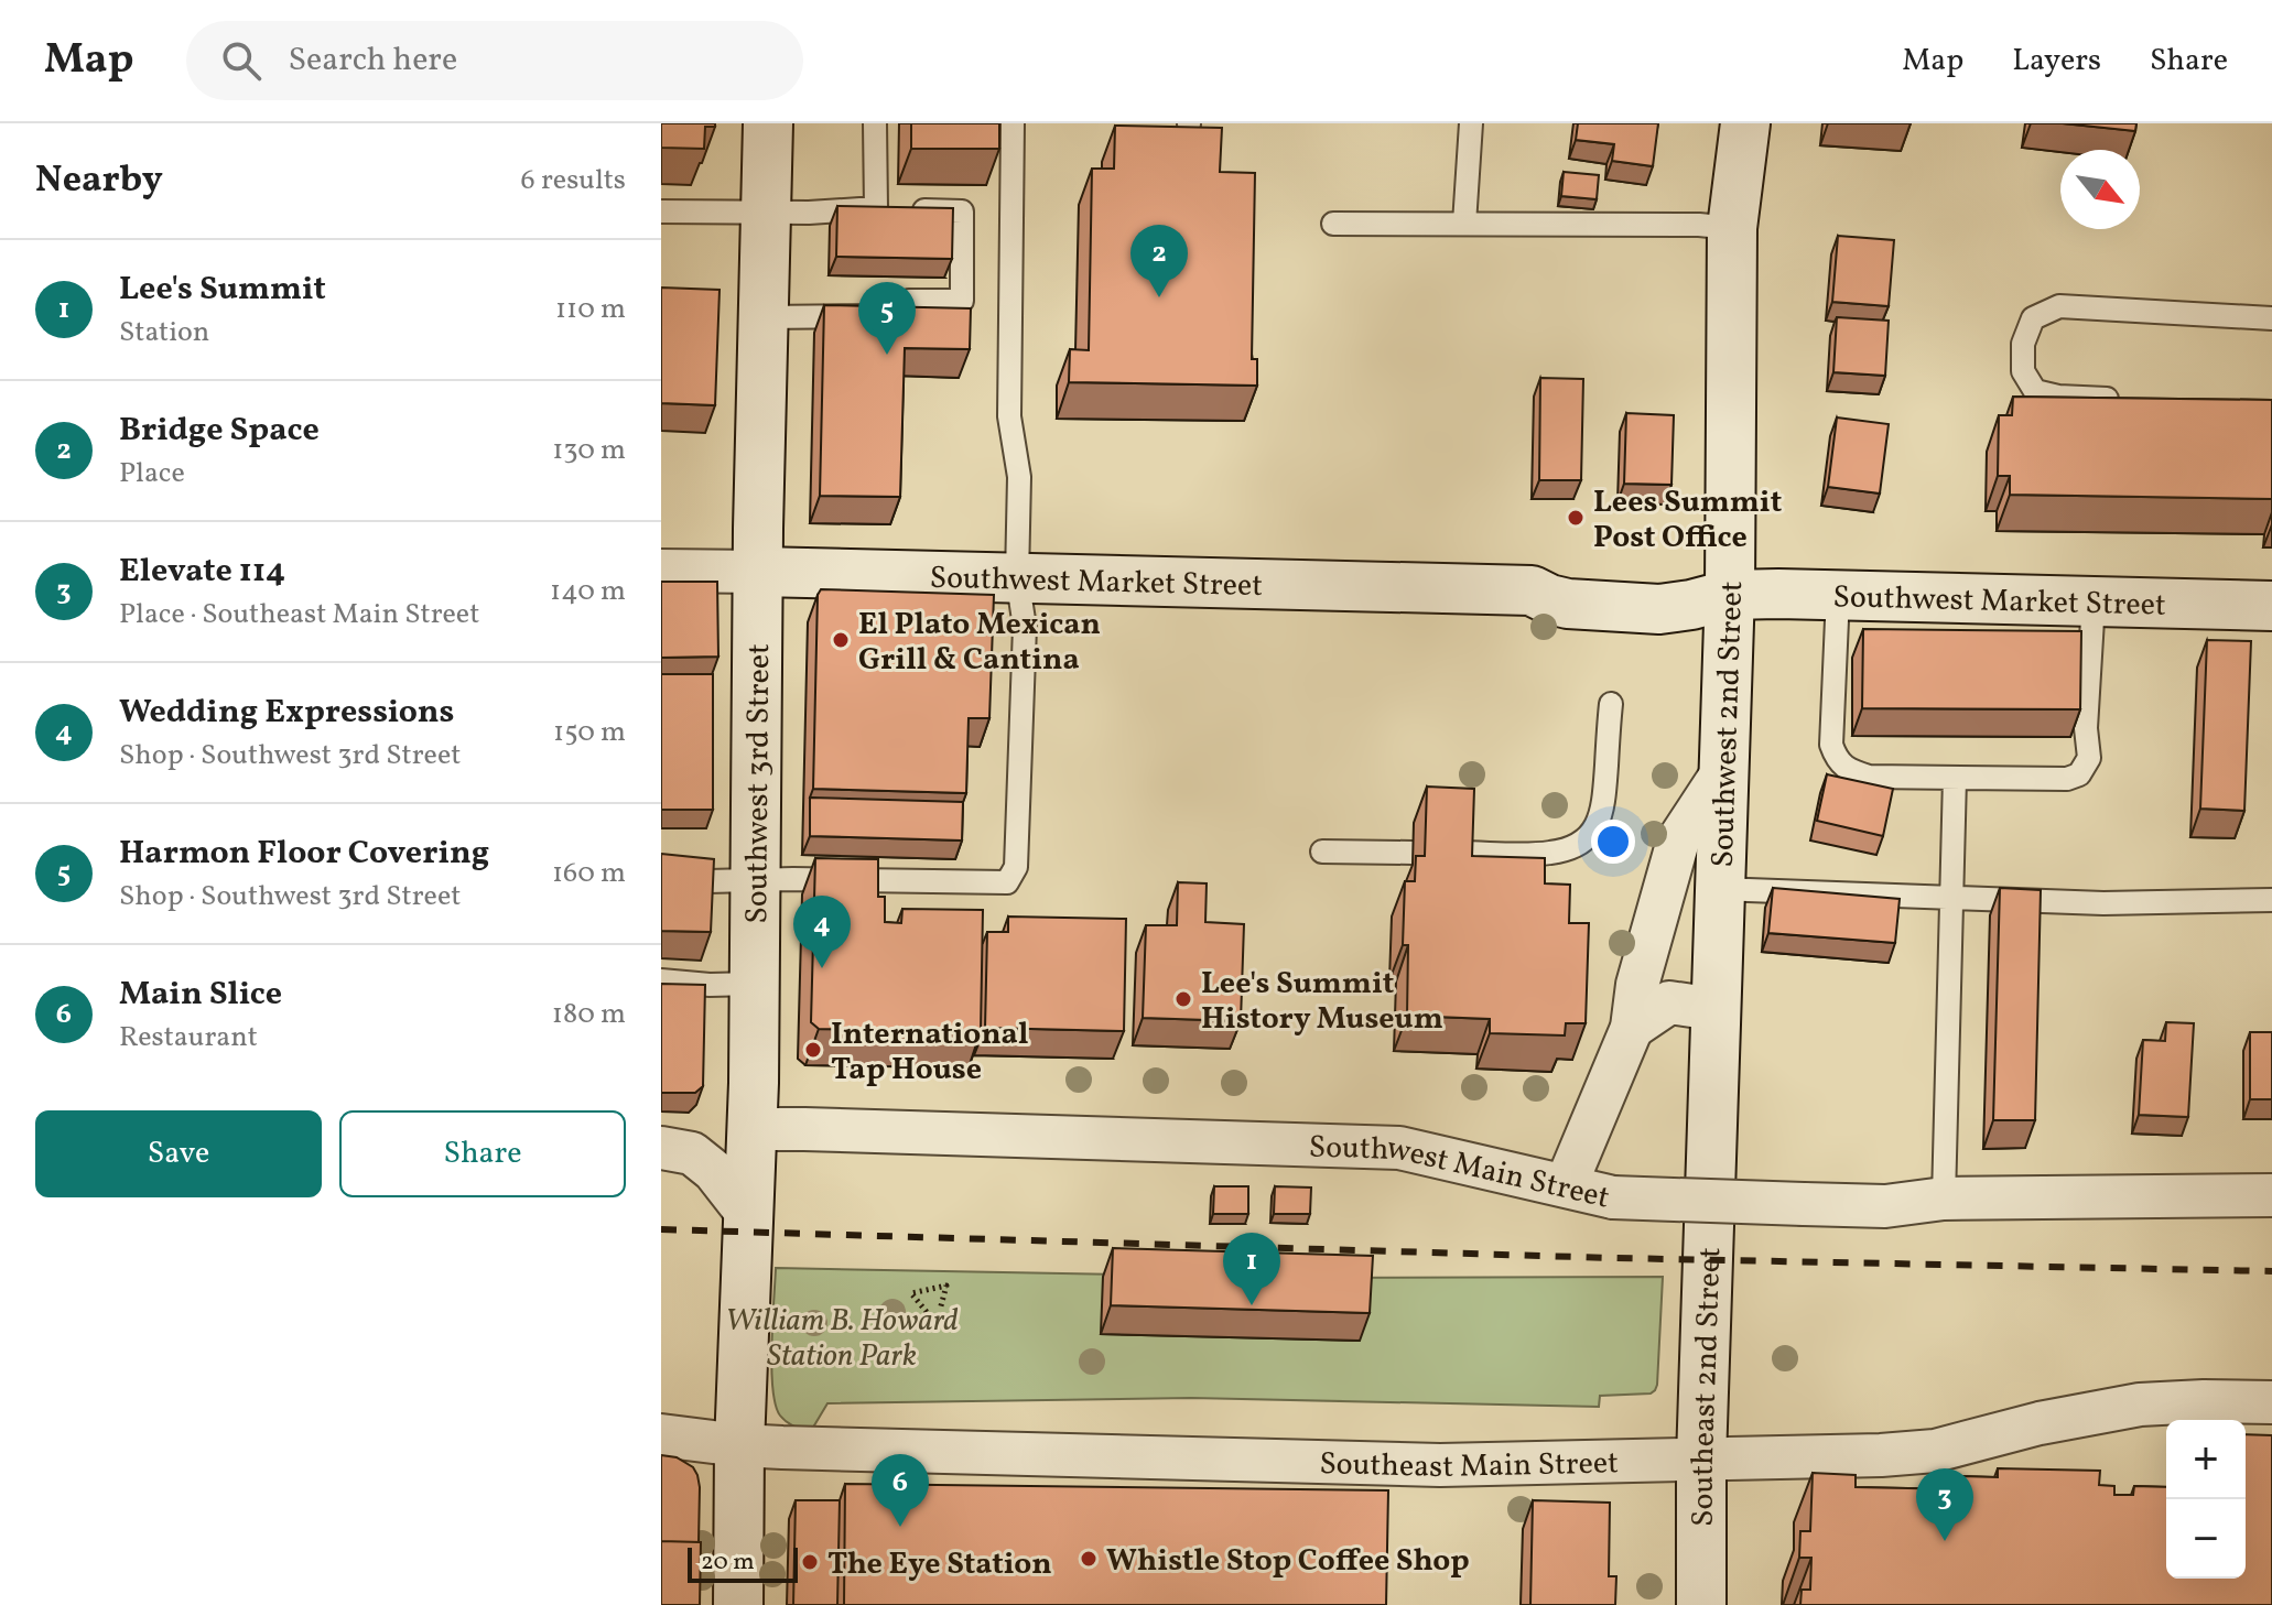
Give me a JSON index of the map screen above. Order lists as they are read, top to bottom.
{
  "streets": {
    "street": [
      "Southwest Market Street",
      "Southwest 2nd Street",
      "Southwest 3rd Street",
      "Southwest Main Street",
      "Southeast 2nd Street",
      "Southeast Main Street"
    ]
  },
  "crossings": [
    ["Southwest Market Street", "Southwest 2nd Street"],
    ["Southwest Market Street", "Southwest 3rd Street"],
    ["Southwest 2nd Street", "Southeast 2nd Street"],
    ["Southwest 3rd Street", "Southwest Main Street"],
    ["Southwest 3rd Street", "Southeast Main Street"],
    ["Southeast 2nd Street", "Southeast Main Street"]
  ],
  "parks": ["William B. Howard Station Park"],
  "places": [
    "Lees Summit Post Office",
    "El Plato Mexican Grill & Cantina",
    "Lee's Summit History Museum",
    "International Tap House",
    "Whistle Stop Coffee Shop",
    "The Eye Station"
  ],
  "scale_bar": "20 m",
  "north": "bottom right",
  "page": {
    "header": "Map",
    "search": "Search here",
    "nav": ["Map", "Layers", "Share"],
    "heading": ["Nearby", "6 results"],
    "pins": [
      "2",
      "5",
      "4",
      "1",
      "6",
      "3"
    ],
    "list": [
      {
        "mark": "1",
        "name": "Lee's Summit",
        "note": "Station",
        "value": "110 m"
      },
      {
        "mark": "2",
        "name": "Bridge Space",
        "note": "Place",
        "value": "130 m"
      },
      {
        "mark": "3",
        "name": "Elevate 114",
        "note": "Place · Southeast Main Street",
        "value": "140 m"
      },
      {
        "mark": "4",
        "name": "Wedding Expressions",
        "note": "Shop · Southwest 3rd Street",
        "value": "150 m"
      },
      {
        "mark": "5",
        "name": "Harmon Floor Covering",
        "note": "Shop · Southwest 3rd Street",
        "value": "160 m"
      },
      {
        "mark": "6",
        "name": "Main Slice",
        "note": "Restaurant",
        "value": "180 m"
      }
    ],
    "buttons": ["Save", "Share"],
    "map_buttons": ["+", "−"],
    "scale": "20 m"
  }
}
